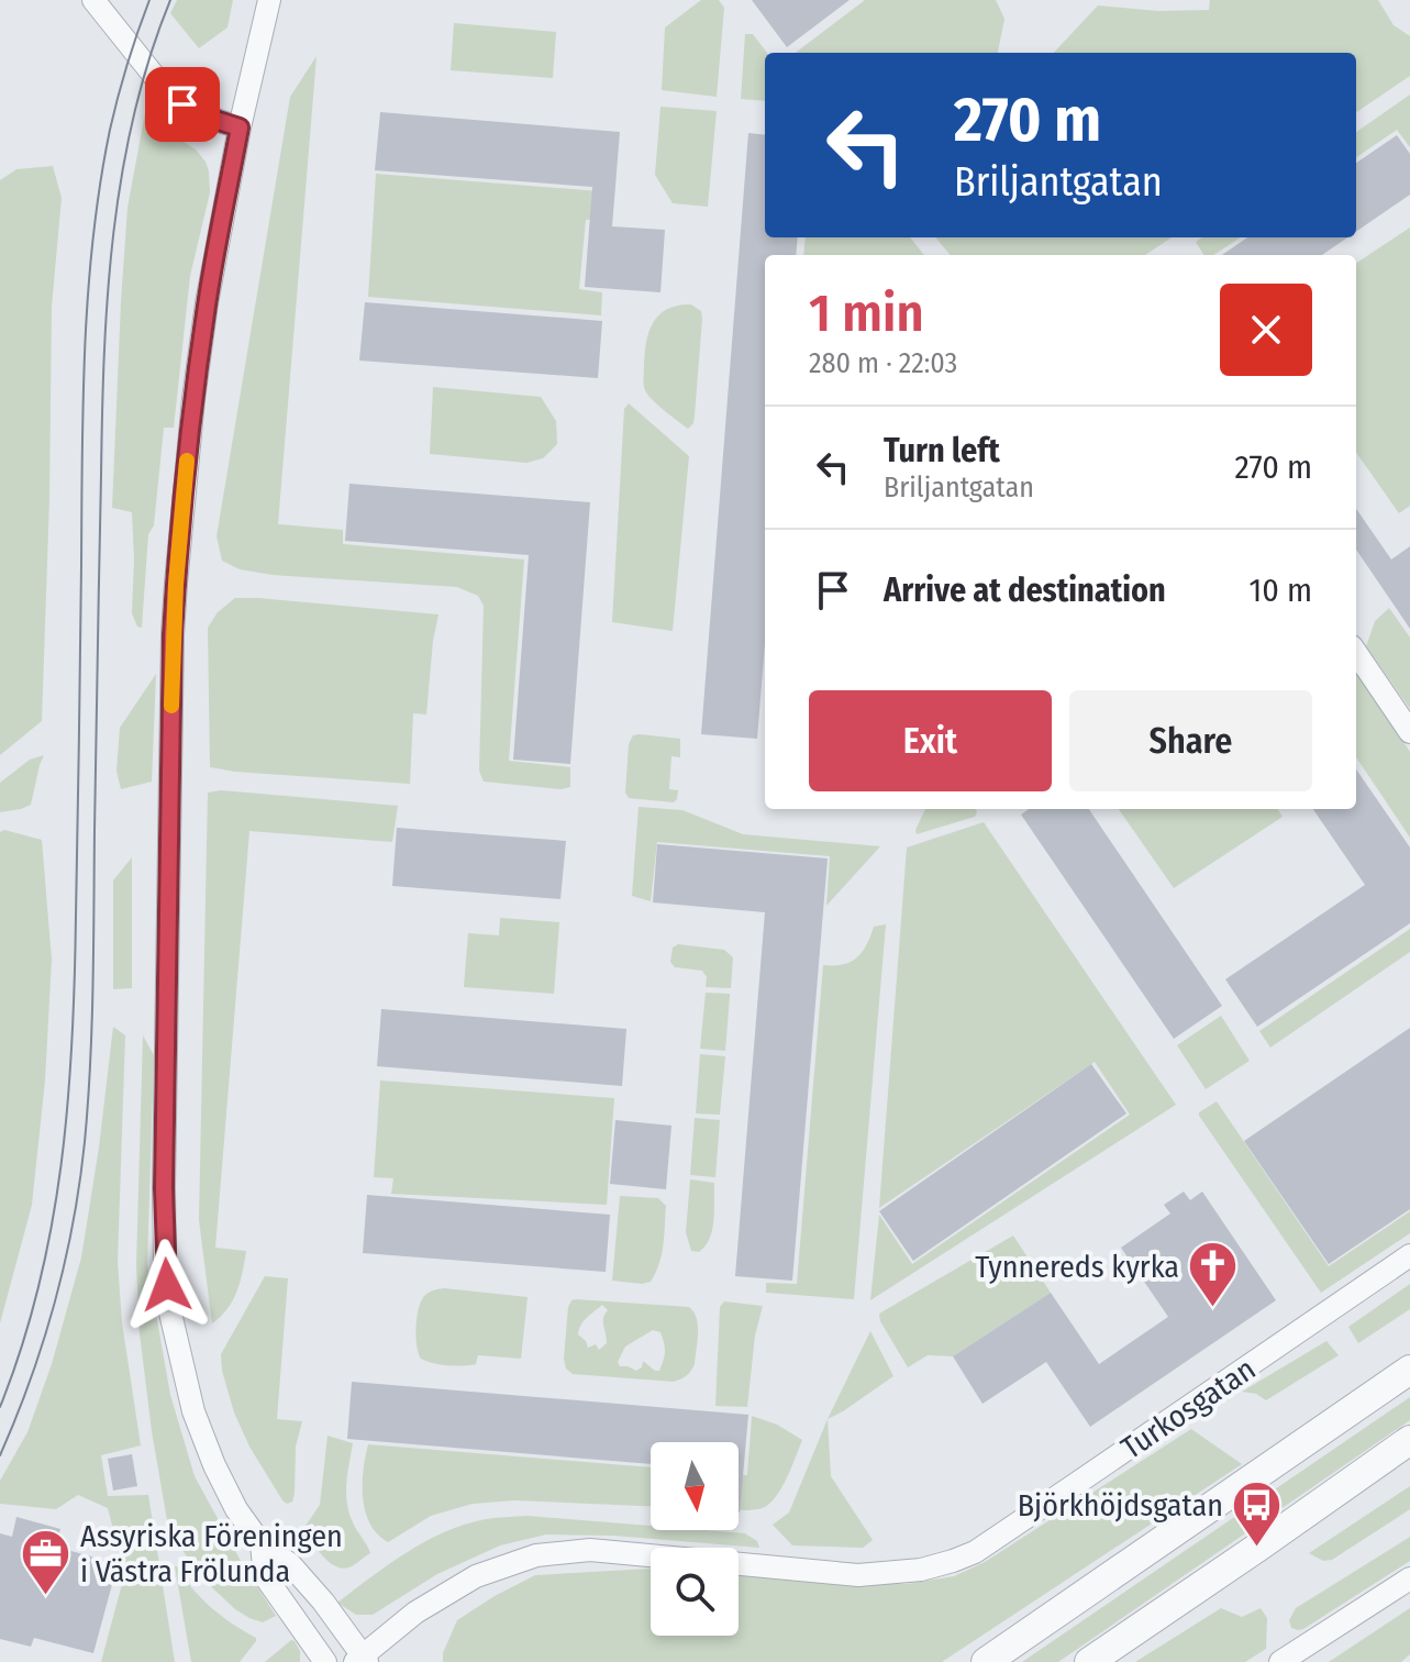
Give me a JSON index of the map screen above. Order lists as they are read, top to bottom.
{
  "streets": {
    "street": ["Turkosgatan"]
  },
  "places": {
    "church": ["Tynnereds kyrka"],
    "bus stop": ["Björkhöjdsgatan"],
    "office": ["Assyriska Föreningen i Västra Frölunda"]
  },
  "north": "bottom",
  "page": {
    "turn": ["270 m", "Briljantgatan"],
    "heading": ["1 min", "280 m · 22:03"],
    "list": [
      {
        "name": "Turn left",
        "note": "Briljantgatan",
        "value": "270 m"
      },
      {
        "name": "Arrive at destination",
        "value": "10 m"
      }
    ],
    "buttons": ["Exit", "Share"]
  }
}
